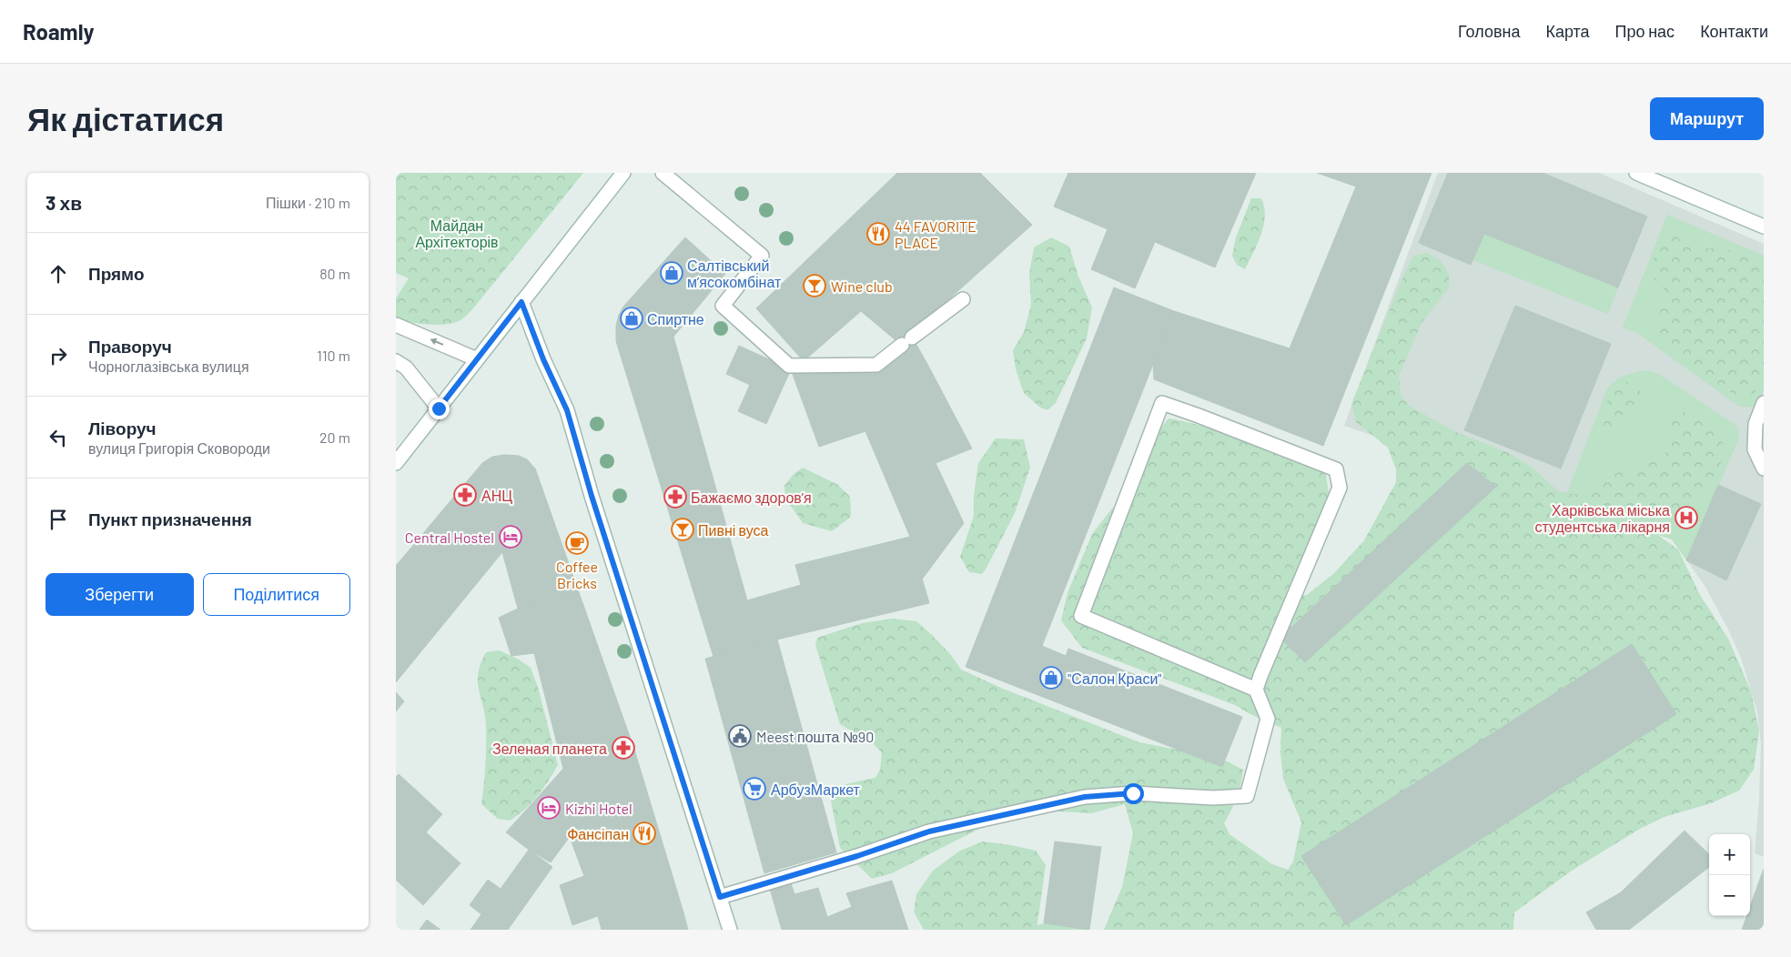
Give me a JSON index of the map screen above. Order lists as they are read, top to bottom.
{
  "parks": ["Майдан Архітекторів"],
  "places": {
    "restaurant": ["44 FAVORITE PLACE", "Фансіпан"],
    "shop": ["Салтівський мʼясокомбінат", "Спиртне", "\"Салон Краси\""],
    "bar": ["Wine club", "Пивні вуса"],
    "pharmacy": ["АНЦ", "Бажаємо здоровʼя", "Зеленая планета"],
    "hospital": ["Харківська міська студентська лікарня"],
    "hotel": ["Central Hostel", "Kizhi Hotel"],
    "cafe": ["Coffee Bricks"],
    "public building": ["Meest пошта №90"],
    "supermarket": ["АрбузМаркет"]
  },
  "page": {
    "header": "Roamly",
    "nav": [
      "Головна",
      "Карта",
      "Про нас",
      "Контакти"
    ],
    "buttons": [
      "Маршрут",
      ["Зберегти", "Поділитися"]
    ],
    "title": "Як дістатися",
    "heading": ["3 хв", "Пішки · 210 m"],
    "list": [
      ["Прямо", "80 m"],
      ["Праворуч", "Чорноглазівська вулиця", "110 m"],
      ["Ліворуч", "вулиця Григорія Сковороди", "20 m"],
      "Пункт призначення"
    ],
    "map_buttons": ["+", "−"]
  }
}
